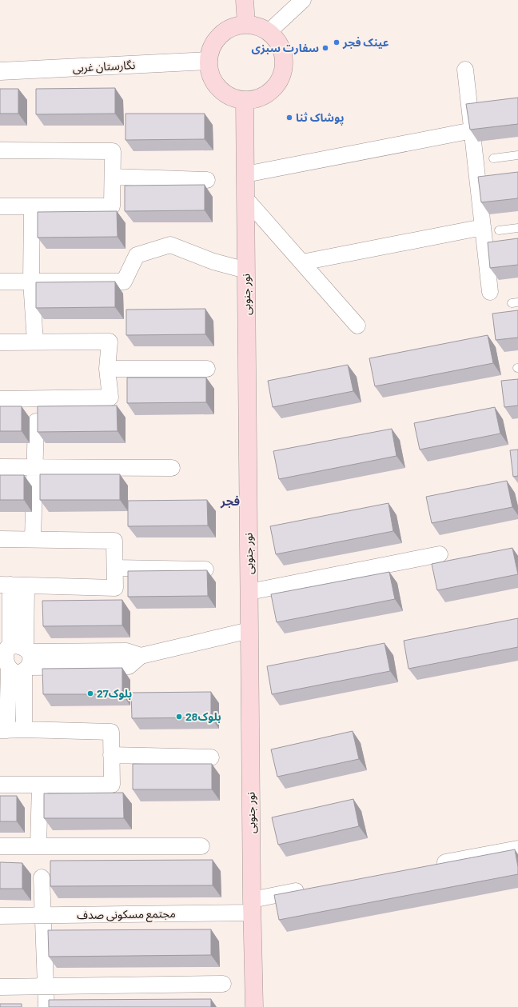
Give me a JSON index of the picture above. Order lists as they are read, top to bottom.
{
  "streets": {
    "main road": ["نور جنوبی"],
    "street": ["نگارستان غربی", "مجتمع مسکونی صدف"]
  },
  "crossings": [
    ["نگارستان غربی", "نور جنوبی"],
    ["نور جنوبی", "مجتمع مسکونی صدف"]
  ],
  "districts": ["فجر"],
  "places": [
    "عینک فجر",
    "سفارت سبزی",
    "پوشاک ثنا",
    "بلوک27",
    "بلوک28"
  ]
}
